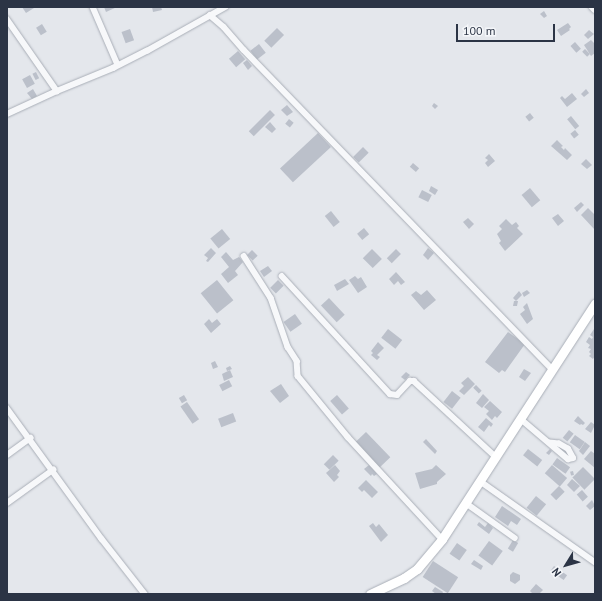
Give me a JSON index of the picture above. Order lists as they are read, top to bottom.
{
  "scale_bar": "100 m",
  "north": "bottom left"
}
